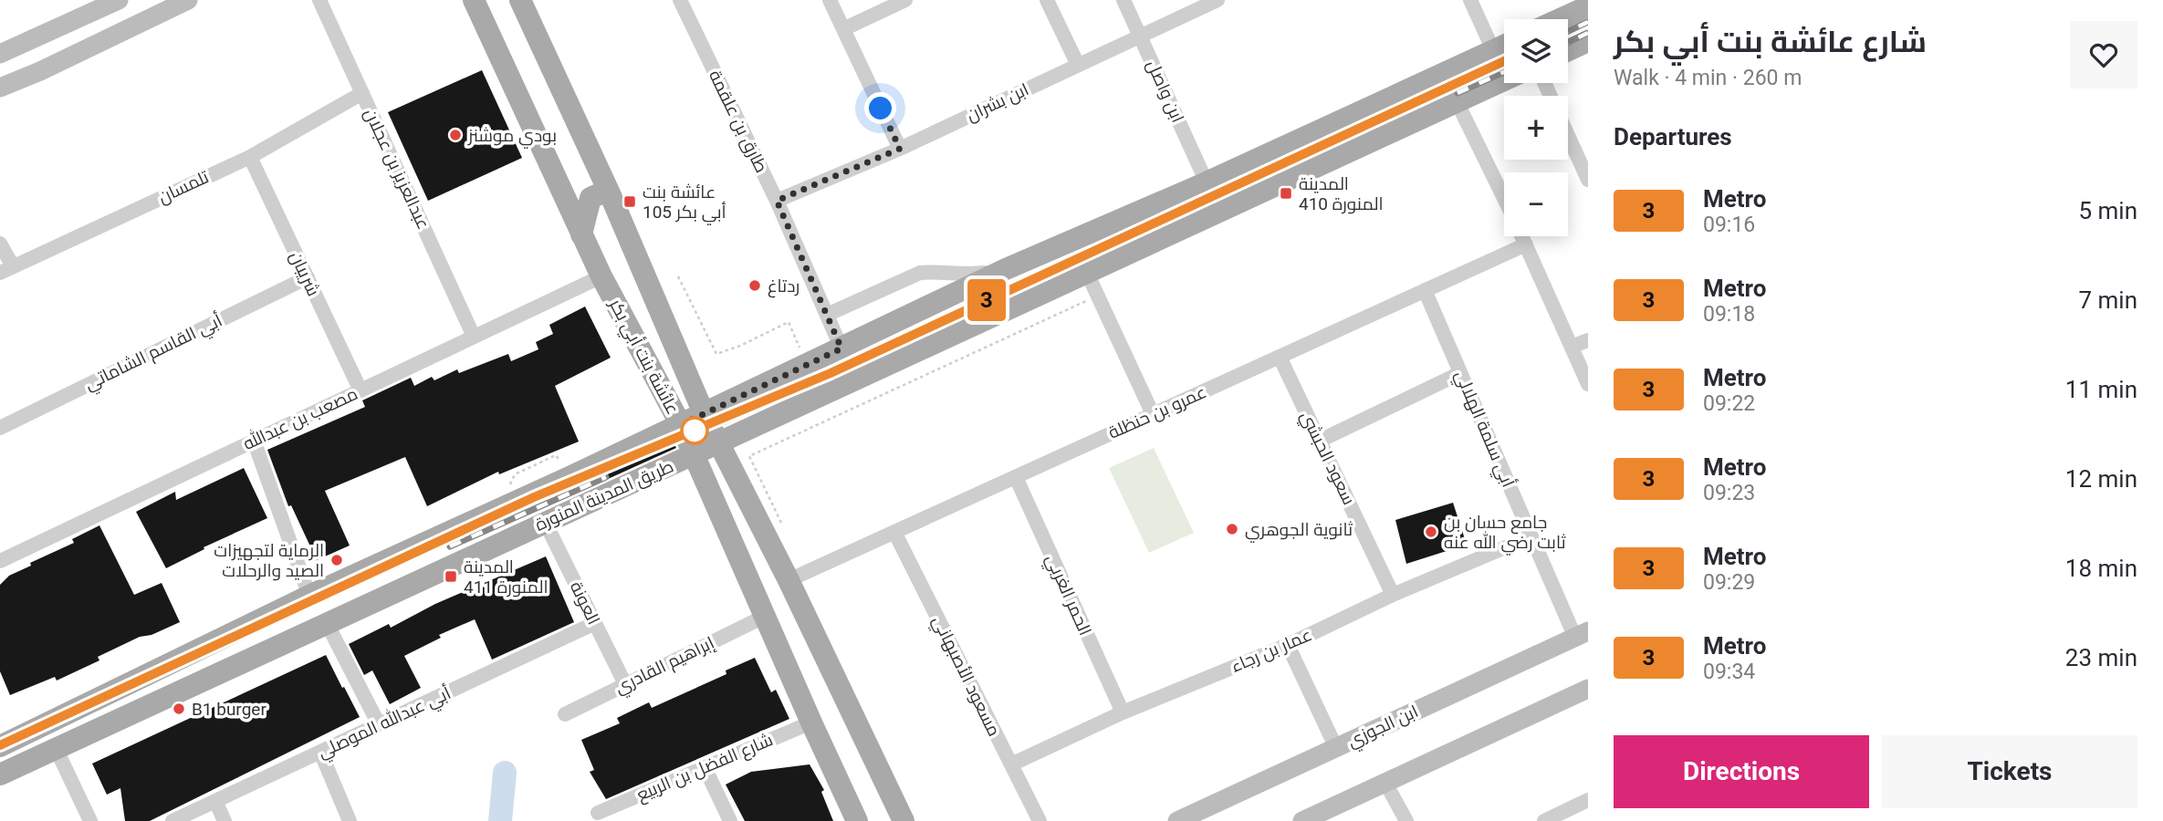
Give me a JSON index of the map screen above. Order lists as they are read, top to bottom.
{
  "streets": {
    "main road": ["عائشة بنت أبي بكر", "طريق المدينة المنورة"],
    "street": [
      "ابن واصل",
      "ابن بشران",
      "طارق بن علقمة",
      "عبدالعزيز بن عجلان",
      "تلمسان",
      "شريبان",
      "أبي القاسم الشاماتي",
      "عمرو بن حنظلة",
      "مصعب بن عبدالله",
      "أبي سلمة الهلالي",
      "سعود الحبشي",
      "الحمر الغربي",
      "العونة",
      "عمار بن رجاء",
      "إبراهيم القادري",
      "مسعود الأصبهاني",
      "أبي عبدالله الموصلي",
      "ابن الجوزي",
      "شارع الفضل بن الربيع"
    ]
  },
  "crossings": [
    ["ابن واصل", "ابن بشران"],
    ["ابن واصل", "طريق المدينة المنورة"],
    ["ابن بشران", "طارق بن علقمة"],
    ["طارق بن علقمة", "طريق المدينة المنورة"],
    ["عبدالعزيز بن عجلان", "تلمسان"],
    ["عبدالعزيز بن عجلان", "مصعب بن عبدالله"],
    ["تلمسان", "شريبان"],
    ["شريبان", "أبي القاسم الشاماتي"],
    ["شريبان", "مصعب بن عبدالله"],
    ["عائشة بنت أبي بكر", "عمرو بن حنظلة"],
    ["عائشة بنت أبي بكر", "مصعب بن عبدالله"],
    ["عائشة بنت أبي بكر", "طريق المدينة المنورة"],
    ["عائشة بنت أبي بكر", "إبراهيم القادري"],
    ["عائشة بنت أبي بكر", "شارع الفضل بن الربيع"],
    ["عمرو بن حنظلة", "أبي سلمة الهلالي"],
    ["عمرو بن حنظلة", "سعود الحبشي"],
    ["عمرو بن حنظلة", "الحمر الغربي"],
    ["عمرو بن حنظلة", "مسعود الأصبهاني"],
    ["أبي سلمة الهلالي", "عمار بن رجاء"],
    ["أبي سلمة الهلالي", "ابن الجوزي"],
    ["سعود الحبشي", "عمار بن رجاء"],
    ["طريق المدينة المنورة", "العونة"],
    ["الحمر الغربي", "عمار بن رجاء"],
    ["العونة", "إبراهيم القادري"],
    ["العونة", "أبي عبدالله الموصلي"],
    ["عمار بن رجاء", "مسعود الأصبهاني"]
  ],
  "places": {
    "other": [
      "بودي موشنز",
      "ردتاغ",
      "ثانوية الجوهري",
      "جامع حسان بن ثابت رضي الله عنه",
      "الرماية لتجهيزات الصيد والرحلات",
      "B1 burger"
    ],
    "transit": ["المدينة المنورة 410", "عائشة بنت أبي بكر 105", "المدينة المنورة 411"]
  },
  "lines": ["metro line 3"],
  "page": {
    "on_map": "3",
    "heading": [
      ["شارع عائشة بنت أبي بكر", "Walk · 4 min · 260 m"],
      "Departures"
    ],
    "map_buttons": ["+", "−"],
    "list": [
      {
        "mark": "3",
        "name": "Metro",
        "note": "09:16",
        "value": "5 min"
      },
      {
        "mark": "3",
        "name": "Metro",
        "note": "09:18",
        "value": "7 min"
      },
      {
        "mark": "3",
        "name": "Metro",
        "note": "09:22",
        "value": "11 min"
      },
      {
        "mark": "3",
        "name": "Metro",
        "note": "09:23",
        "value": "12 min"
      },
      {
        "mark": "3",
        "name": "Metro",
        "note": "09:29",
        "value": "18 min"
      },
      {
        "mark": "3",
        "name": "Metro",
        "note": "09:34",
        "value": "23 min"
      }
    ],
    "buttons": ["Directions", "Tickets"]
  }
}
